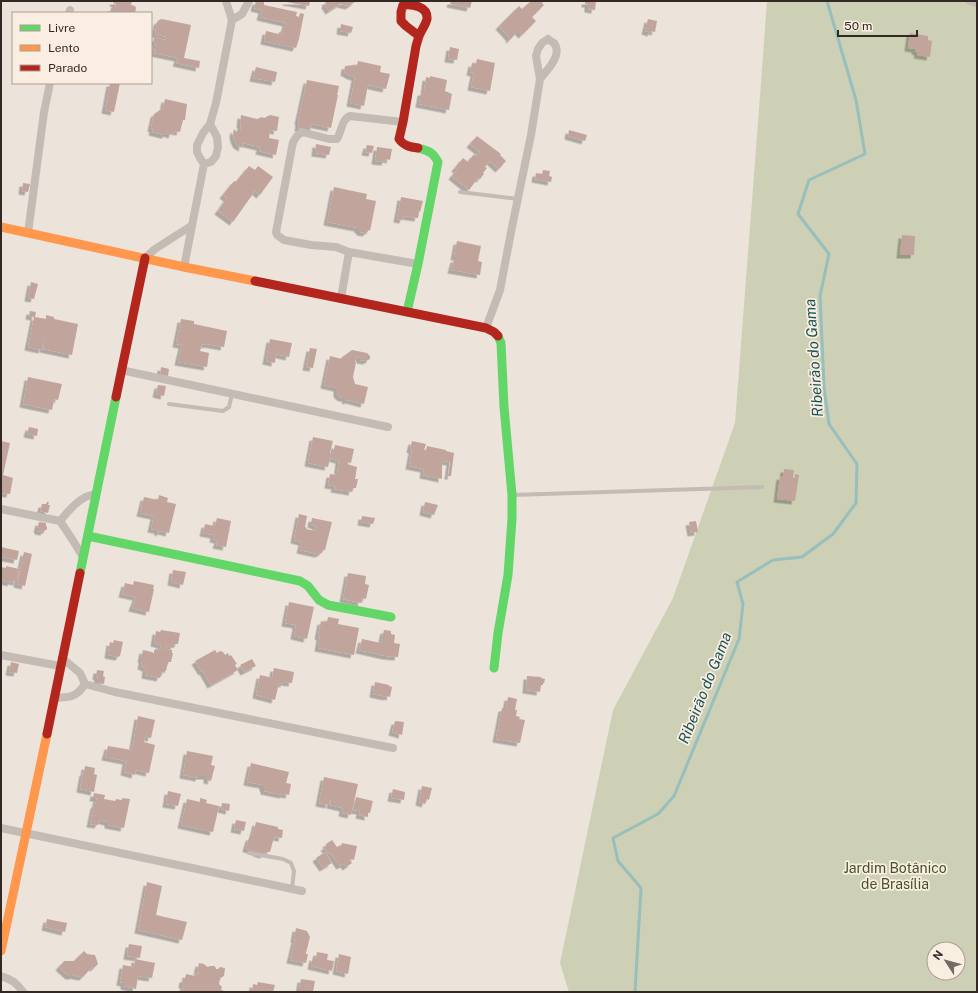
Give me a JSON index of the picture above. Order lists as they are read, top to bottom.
{
  "water": ["Ribeirão do Gama"],
  "parks": ["Jardim Botânico de Brasília"],
  "legend": ["Livre", "Lento", "Parado"],
  "scale_bar": "50 m",
  "north": "top left"
}
